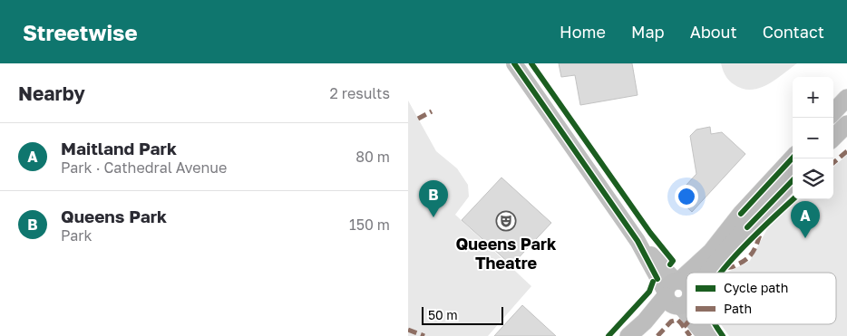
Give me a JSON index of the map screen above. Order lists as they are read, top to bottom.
{
  "places": {
    "theatre": ["Queens Park Theatre"]
  },
  "legend": ["Cycle path", "Path"],
  "scale_bar": "50 m",
  "page": {
    "header": "Streetwise",
    "nav": [
      "Home",
      "Map",
      "About",
      "Contact"
    ],
    "heading": ["Nearby", "2 results"],
    "map_buttons": ["+", "−"],
    "list": [
      {
        "mark": "A",
        "name": "Maitland Park",
        "note": "Park · Cathedral Avenue",
        "value": "80 m"
      },
      {
        "mark": "B",
        "name": "Queens Park",
        "note": "Park",
        "value": "150 m"
      }
    ],
    "pins": ["B", "A"],
    "scale": "50 m"
  }
}
